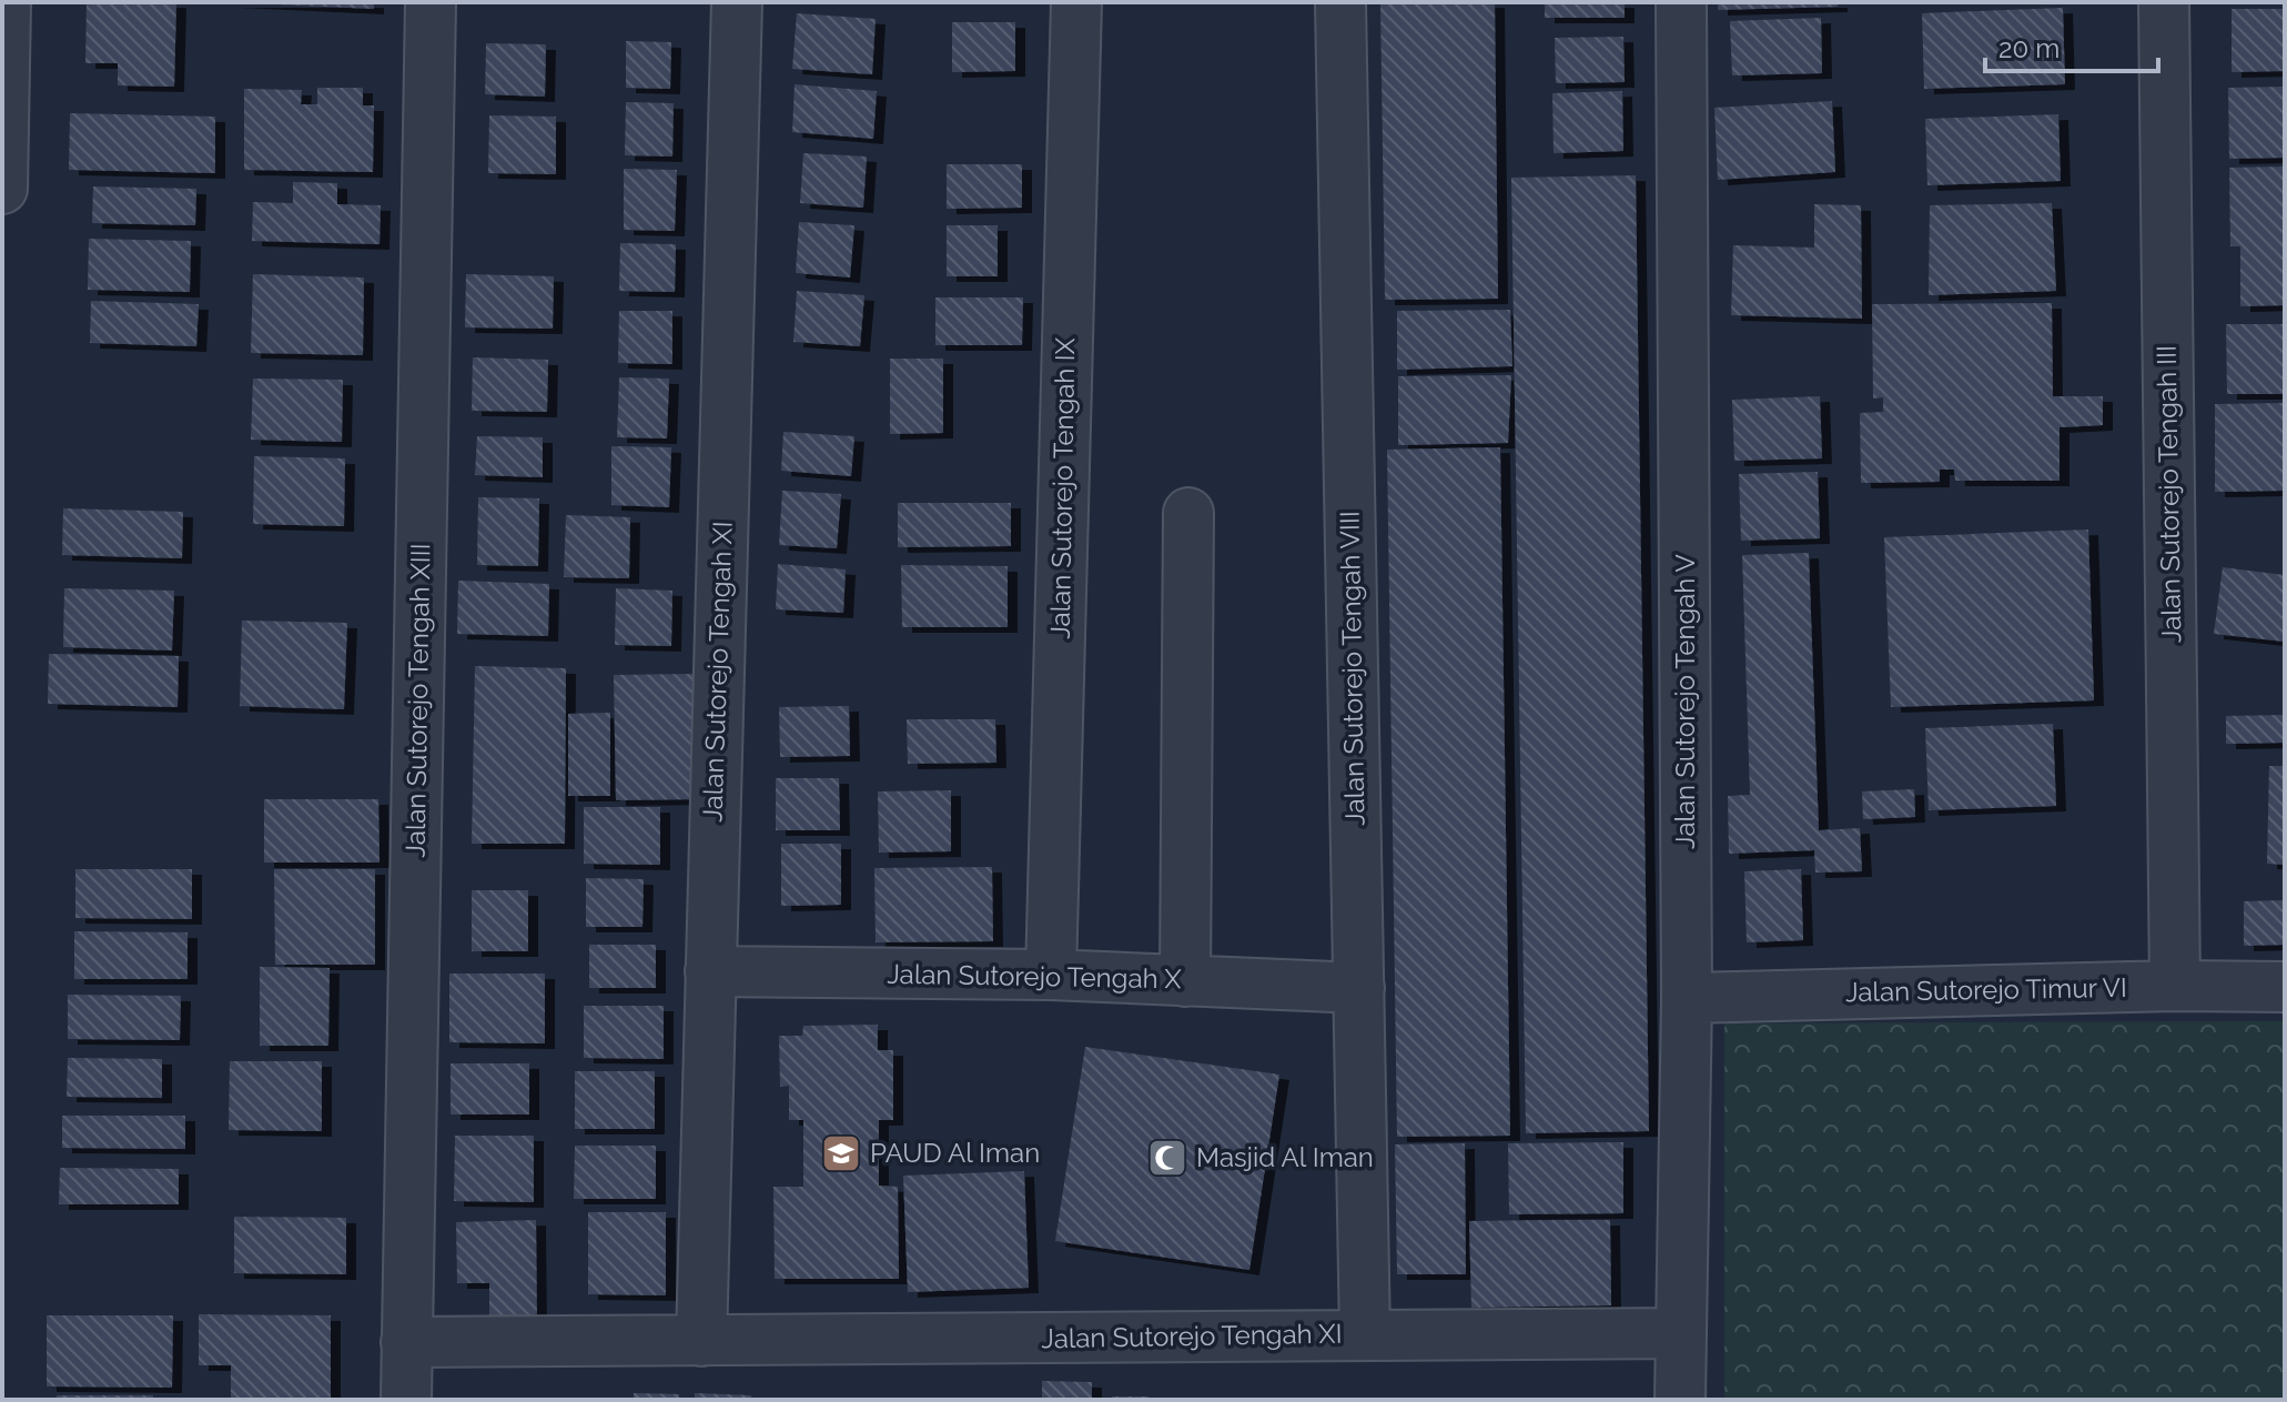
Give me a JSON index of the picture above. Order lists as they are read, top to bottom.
{
  "streets": {
    "street": [
      "Jalan Sutorejo Tengah IX",
      "Jalan Sutorejo Tengah III",
      "Jalan Sutorejo Tengah VIII",
      "Jalan Sutorejo Tengah XI",
      "Jalan Sutorejo Tengah XIII",
      "Jalan Sutorejo Tengah V",
      "Jalan Sutorejo Tengah X",
      "Jalan Sutorejo Timur VI"
    ]
  },
  "crossings": [
    ["Jalan Sutorejo Tengah IX", "Jalan Sutorejo Tengah X"],
    ["Jalan Sutorejo Tengah III", "Jalan Sutorejo Timur VI"],
    ["Jalan Sutorejo Tengah VIII", "Jalan Sutorejo Tengah XI"],
    ["Jalan Sutorejo Tengah VIII", "Jalan Sutorejo Tengah X"],
    ["Jalan Sutorejo Tengah XI", "Jalan Sutorejo Tengah XIII"],
    ["Jalan Sutorejo Tengah XI", "Jalan Sutorejo Tengah V"],
    ["Jalan Sutorejo Tengah XI", "Jalan Sutorejo Tengah X"],
    ["Jalan Sutorejo Tengah V", "Jalan Sutorejo Timur VI"]
  ],
  "places": {
    "school or university": ["PAUD Al Iman"],
    "mosque": ["Masjid Al Iman"]
  },
  "scale_bar": "20 m"
}
